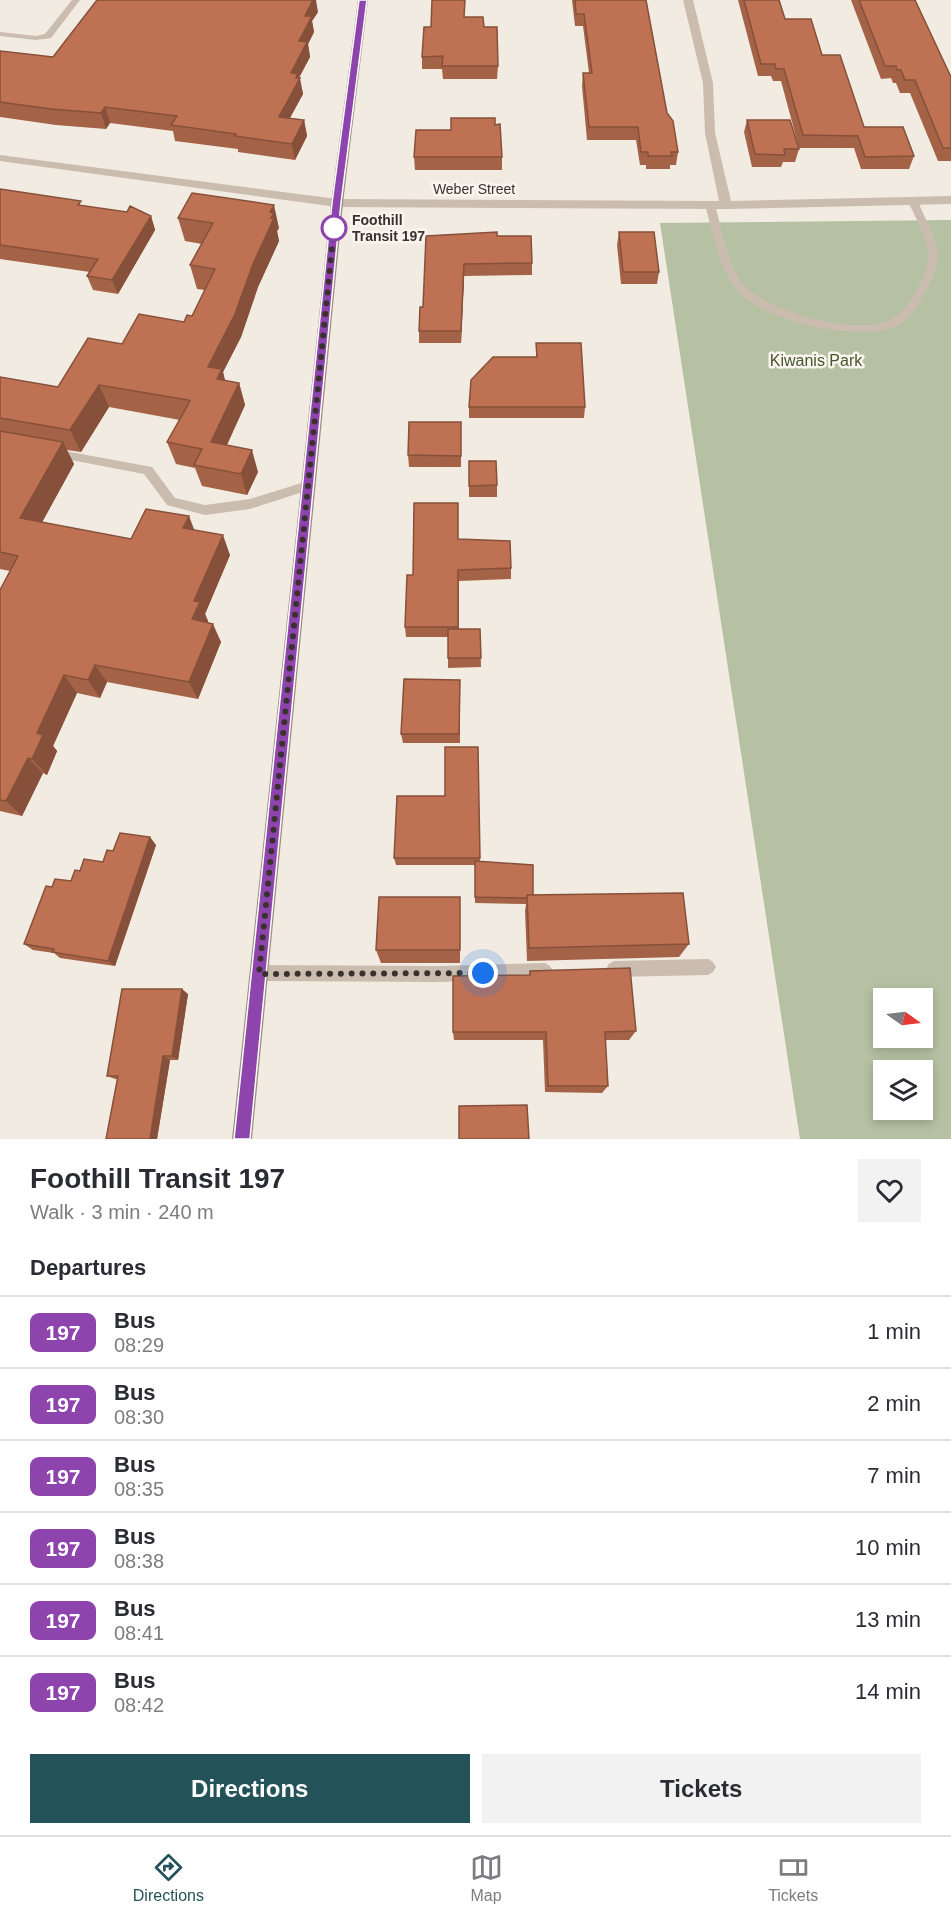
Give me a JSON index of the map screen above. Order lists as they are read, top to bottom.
{
  "streets": {
    "street": ["Weber Street"]
  },
  "parks": ["Kiwanis Park"],
  "places": ["Foothill Transit 197"],
  "lines": ["bus line 197"],
  "north": "right",
  "page": {
    "heading": [
      ["Foothill Transit 197", "Walk · 3 min · 240 m"],
      "Departures"
    ],
    "list": [
      {
        "mark": "197",
        "name": "Bus",
        "note": "08:29",
        "value": "1 min"
      },
      {
        "mark": "197",
        "name": "Bus",
        "note": "08:30",
        "value": "2 min"
      },
      {
        "mark": "197",
        "name": "Bus",
        "note": "08:35",
        "value": "7 min"
      },
      {
        "mark": "197",
        "name": "Bus",
        "note": "08:38",
        "value": "10 min"
      },
      {
        "mark": "197",
        "name": "Bus",
        "note": "08:41",
        "value": "13 min"
      },
      {
        "mark": "197",
        "name": "Bus",
        "note": "08:42",
        "value": "14 min"
      }
    ],
    "buttons": ["Directions", "Tickets"],
    "tabs": ["Directions", "Map", "Tickets"]
  }
}
